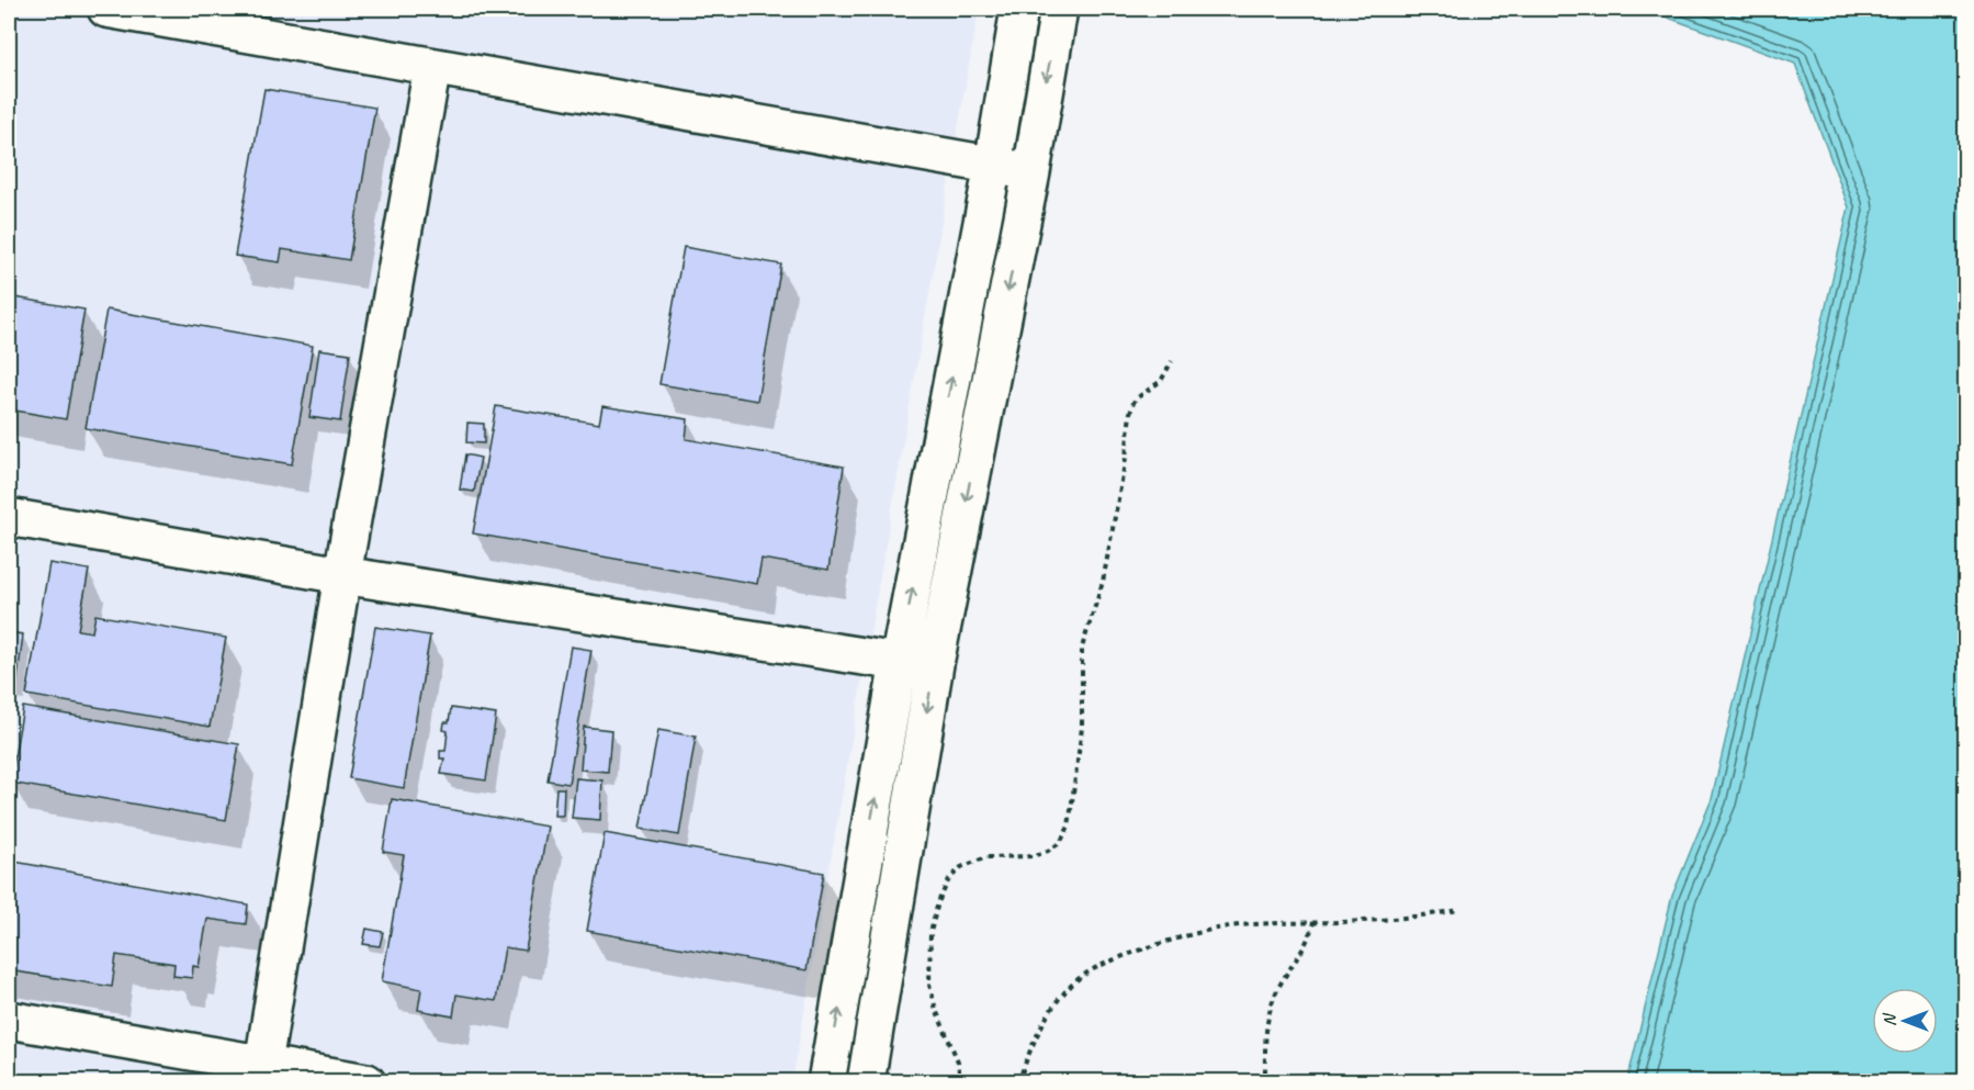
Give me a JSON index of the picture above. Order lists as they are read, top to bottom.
{
  "north": "left"
}
